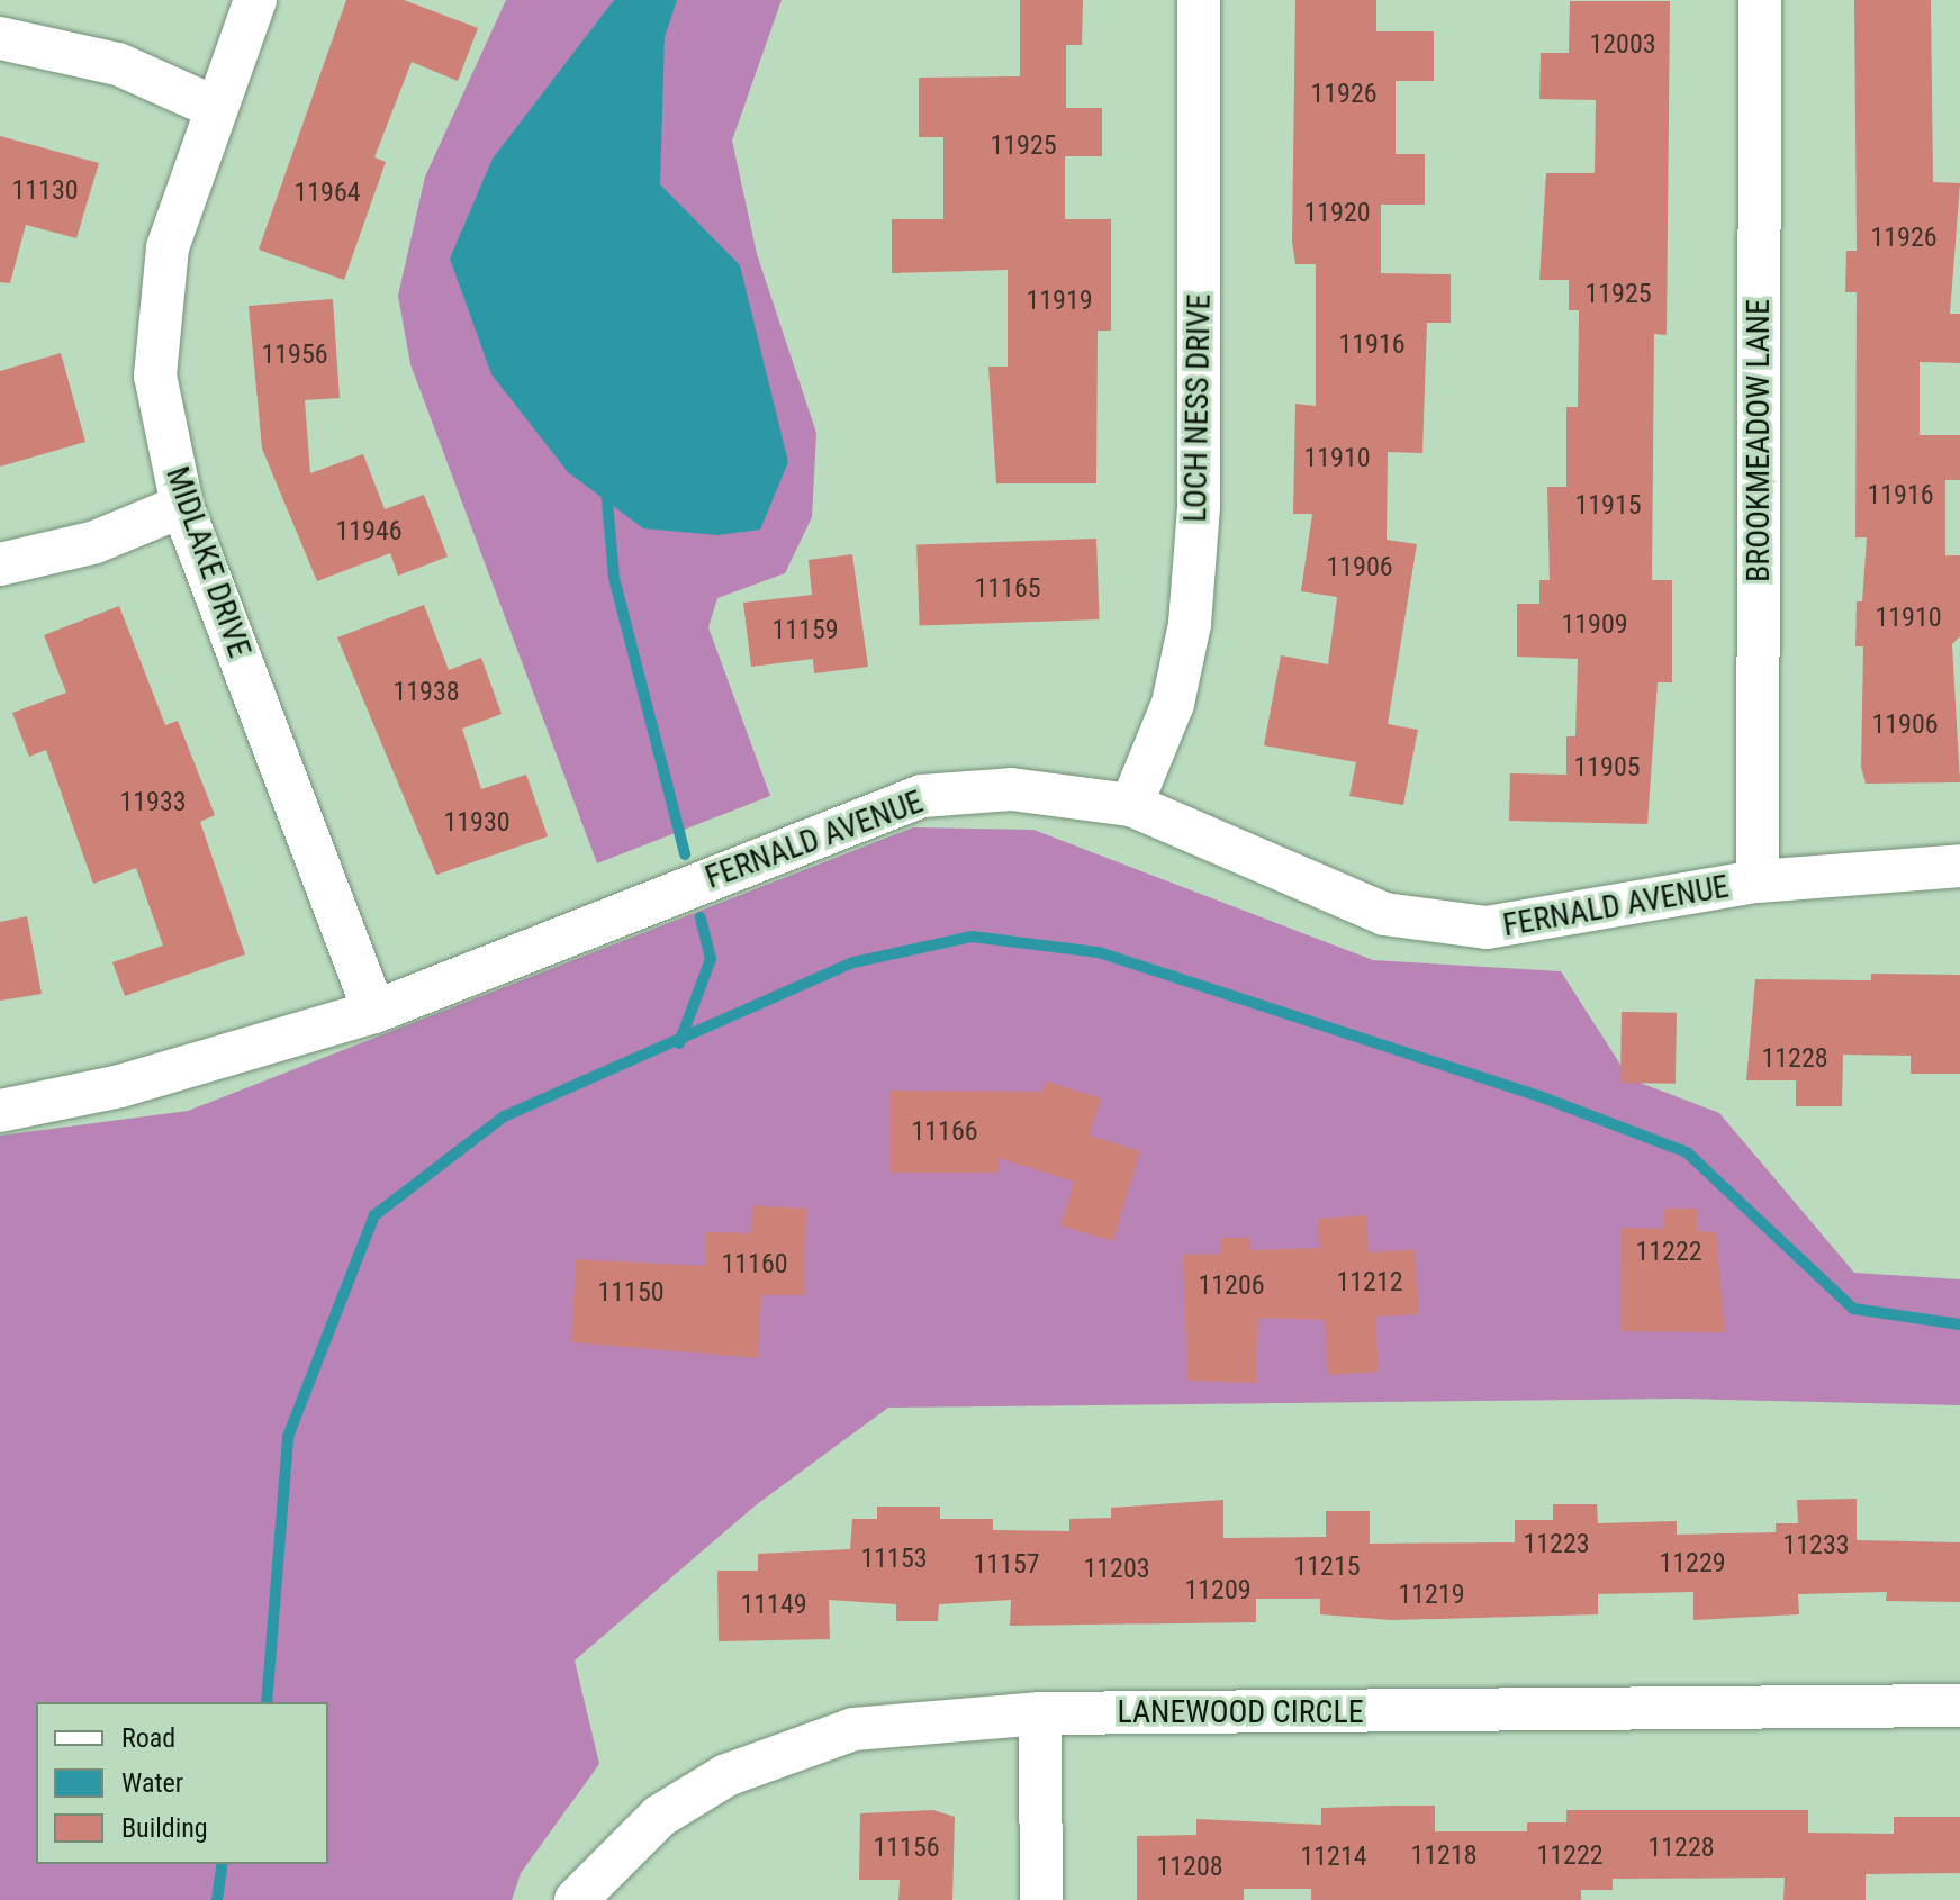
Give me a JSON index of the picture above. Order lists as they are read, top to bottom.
{
  "streets": {
    "street": [
      "LOCH NESS DRIVE",
      "BROOKMEADOW LANE",
      "MIDLAKE DRIVE",
      "FERNALD AVENUE",
      "LANEWOOD CIRCLE"
    ]
  },
  "crossings": [
    ["LOCH NESS DRIVE", "FERNALD AVENUE"],
    ["BROOKMEADOW LANE", "FERNALD AVENUE"],
    ["MIDLAKE DRIVE", "FERNALD AVENUE"]
  ],
  "house_numbers": [
    "12003",
    "11926",
    "11925",
    "11130",
    "11964",
    "11920",
    "11926",
    "11925",
    "11919",
    "11916",
    "11956",
    "11910",
    "11916",
    "11915",
    "11946",
    "11906",
    "11165",
    "11910",
    "11909",
    "11159",
    "11938",
    "11906",
    "11905",
    "11933",
    "11930",
    "11228",
    "11166",
    "11222",
    "11160",
    "11212",
    "11206",
    "11150",
    "11223",
    "11233",
    "11153",
    "11229",
    "11157",
    "11215",
    "11203",
    "11209",
    "11219",
    "11149",
    "11156",
    "11228",
    "11218",
    "11222",
    "11214",
    "11208"
  ],
  "legend": ["Road", "Water", "Building"]
}
